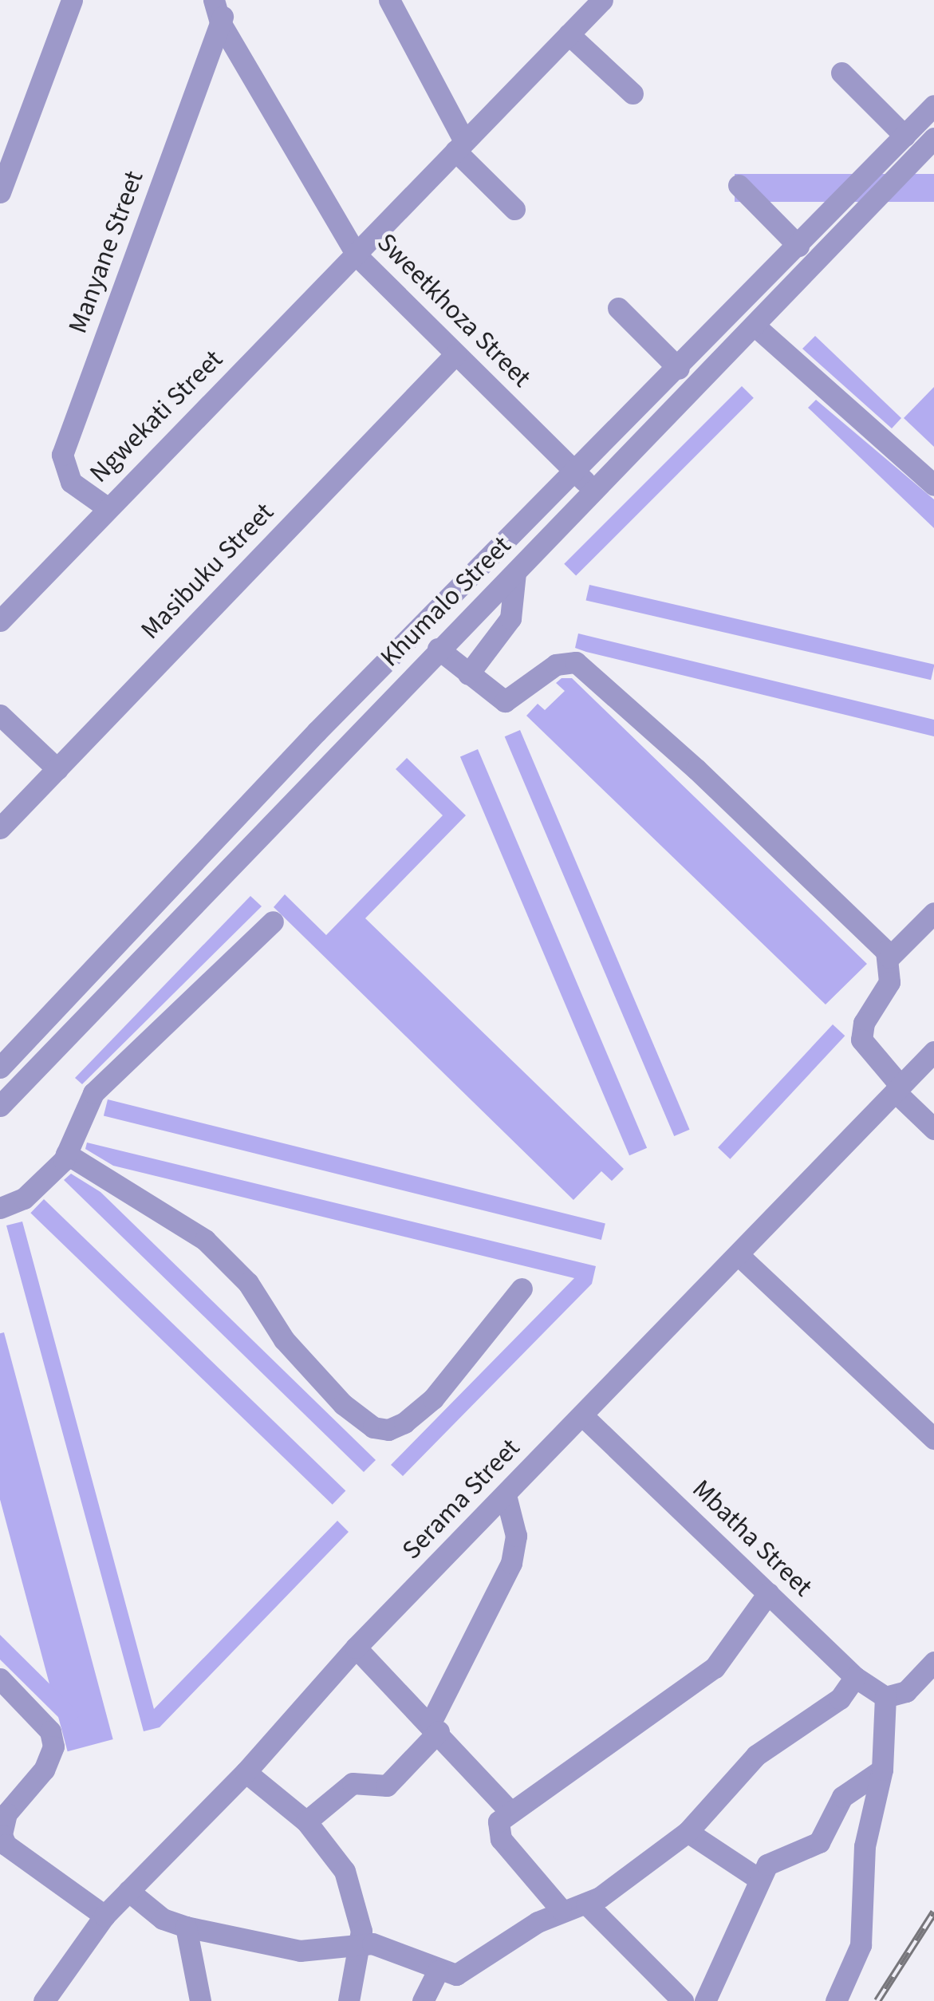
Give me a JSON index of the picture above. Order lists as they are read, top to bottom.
{
  "streets": {
    "street": [
      "Manyane Street",
      "Sweetkhoza Street",
      "Ngwekati Street",
      "Masibuku Street",
      "Khumalo Street",
      "Serama Street",
      "Mbatha Street"
    ]
  },
  "crossings": [
    ["Manyane Street", "Sweetkhoza Street"],
    ["Manyane Street", "Ngwekati Street"],
    ["Sweetkhoza Street", "Ngwekati Street"],
    ["Sweetkhoza Street", "Masibuku Street"],
    ["Sweetkhoza Street", "Khumalo Street"],
    ["Serama Street", "Mbatha Street"]
  ]
}
